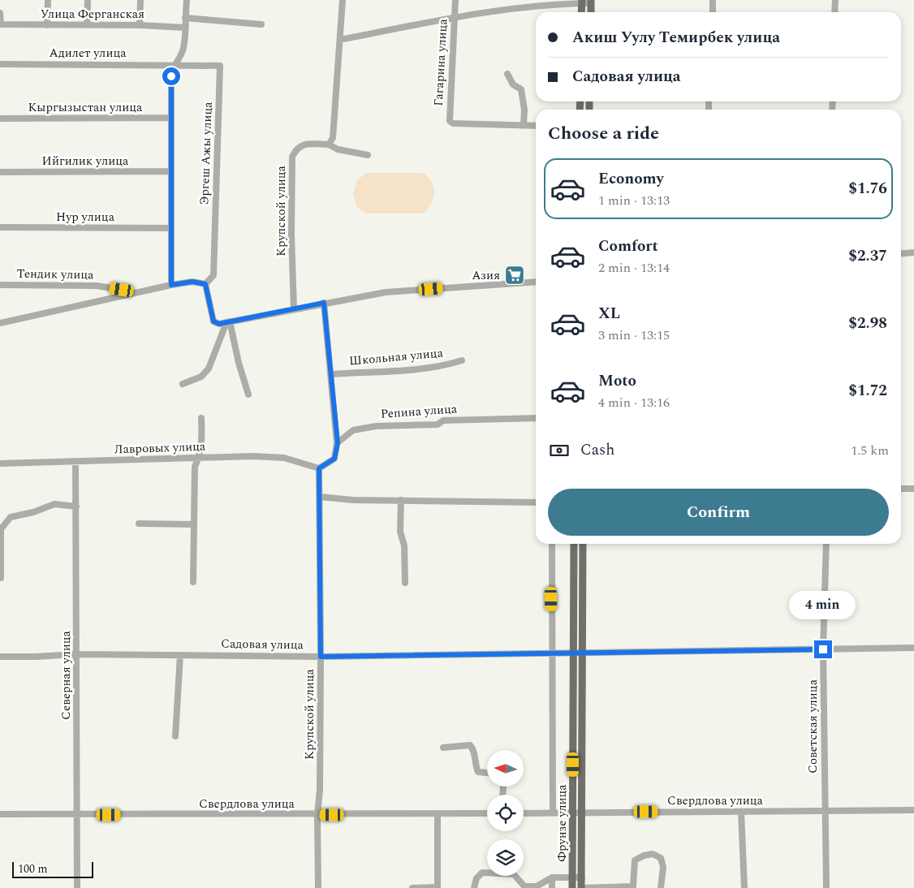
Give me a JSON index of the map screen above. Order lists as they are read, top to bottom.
{
  "streets": {
    "main road": ["Фрунзе улица"],
    "street": [
      "Улица Ферганская",
      "Адилет улица",
      "Гагарина улица",
      "Кыргызыстан улица",
      "Эргеш Ажы улица",
      "Ийгилик улица",
      "Крупской улица",
      "Нур улица",
      "Тендик улица",
      "Школьная улица",
      "Репина улица",
      "Лавровых улица",
      "Садовая улица",
      "Северная улица",
      "Советская улица",
      "Свердлова улица"
    ]
  },
  "crossings": [
    ["Адилет улица", "Эргеш Ажы улица"],
    ["Крупской улица", "Репина улица"],
    ["Крупской улица", "Лавровых улица"],
    ["Крупской улица", "Садовая улица"],
    ["Крупской улица", "Свердлова улица"],
    ["Репина улица", "Лавровых улица"],
    ["Лавровых улица", "Северная улица"],
    ["Садовая улица", "Северная улица"],
    ["Садовая улица", "Советская улица"],
    ["Садовая улица", "Фрунзе улица"],
    ["Северная улица", "Свердлова улица"],
    ["Советская улица", "Свердлова улица"],
    ["Свердлова улица", "Фрунзе улица"]
  ],
  "places": {
    "supermarket": ["Азия"]
  },
  "scale_bar": "100 m",
  "north": "left",
  "page": {
    "banner": ["Акиш Уулу Темирбек улица", "Садовая улица"],
    "heading": "Choose a ride",
    "list": [
      {
        "name": "Economy",
        "note": "1 min · 13:13",
        "value": "$1.76"
      },
      {
        "name": "Comfort",
        "note": "2 min · 13:14",
        "value": "$2.37"
      },
      {
        "name": "XL",
        "note": "3 min · 13:15",
        "value": "$2.98"
      },
      {
        "name": "Moto",
        "note": "4 min · 13:16",
        "value": "$1.72"
      }
    ],
    "pay": ["Cash", "1.5 km"],
    "buttons": "Confirm",
    "bubble": "4 min",
    "scale": "100 m"
  }
}
